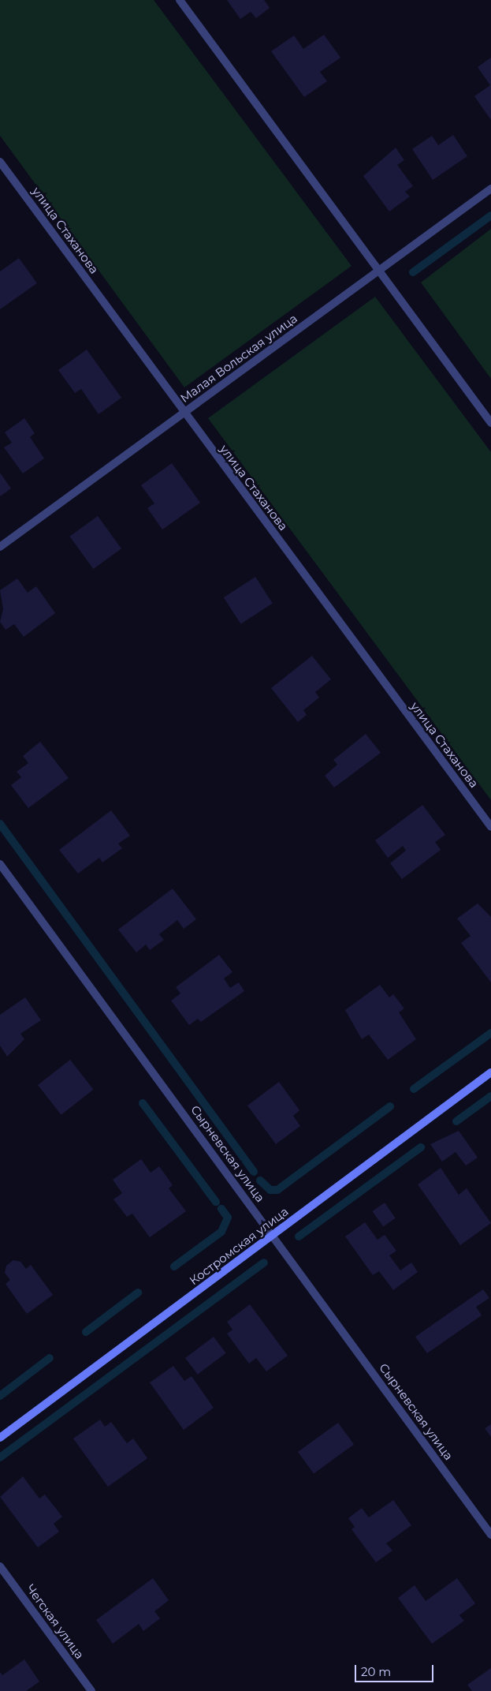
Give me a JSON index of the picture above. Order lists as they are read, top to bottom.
{
  "streets": {
    "street": [
      "улица Стаханова",
      "Малая Вольская улица",
      "Сырневская улица",
      "Костромская улица",
      "Чегская улица"
    ]
  },
  "crossings": [
    ["улица Стаханова", "Малая Вольская улица"],
    ["Сырневская улица", "Костромская улица"]
  ],
  "scale_bar": "20 m"
}
